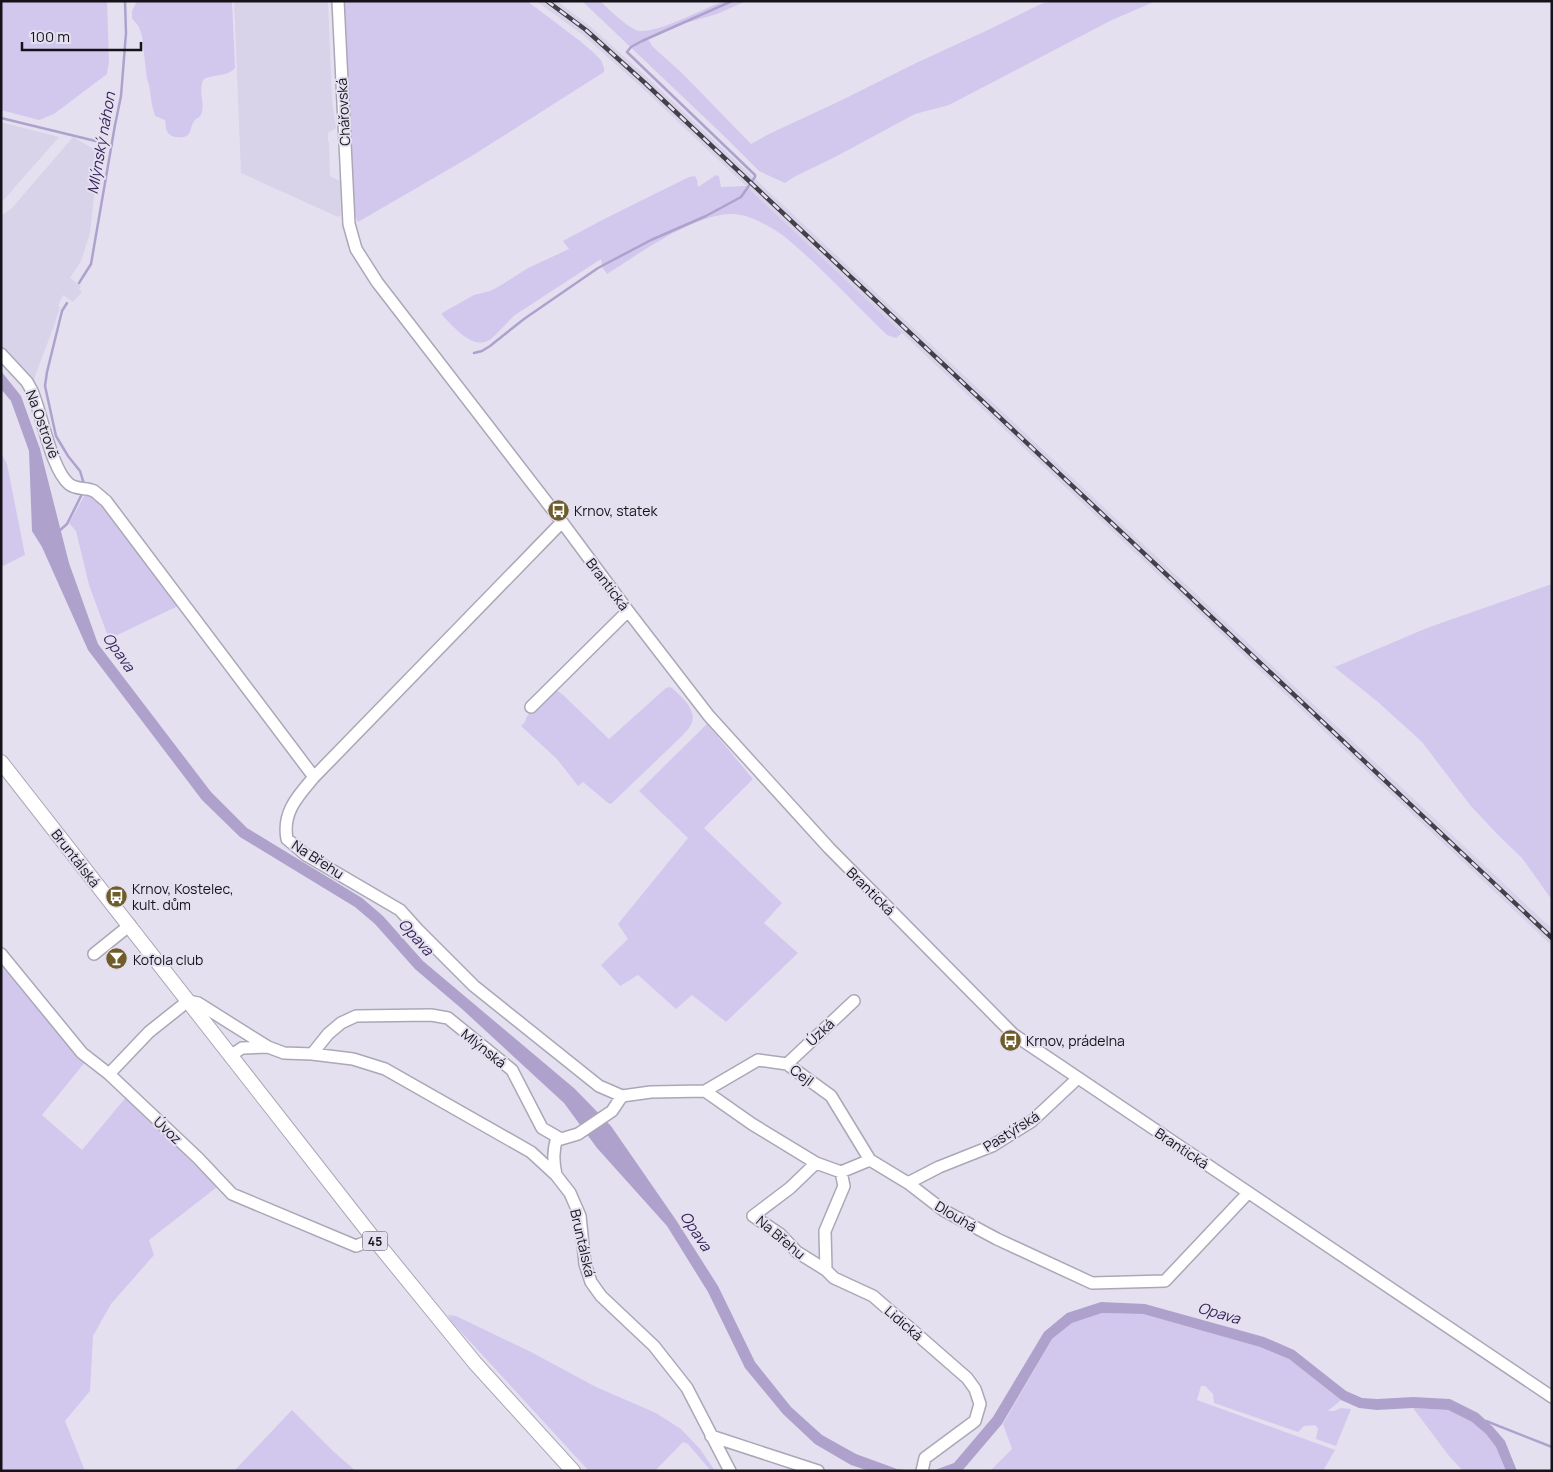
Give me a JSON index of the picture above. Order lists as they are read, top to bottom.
{
  "streets": {
    "main road": ["Bruntálská", "45"],
    "street": [
      "Chářovská",
      "Na Ostrově",
      "Brantická",
      "Na Břehu",
      "Úzká",
      "Mlýnská",
      "Cejl",
      "Úvoz",
      "Pastýřská",
      "Dlouhá",
      "Lidická"
    ]
  },
  "crossings": [
    ["Chářovská", "Brantická"],
    ["Na Ostrově", "Na Břehu"],
    ["Brantická", "Pastýřská"],
    ["Brantická", "Dlouhá"],
    ["Bruntálská", "Mlýnská"],
    ["Bruntálská", "Úvoz"],
    ["Na Břehu", "Lidická"],
    ["Úzká", "Cejl"],
    ["Cejl", "Dlouhá"],
    ["Pastýřská", "Dlouhá"]
  ],
  "water": ["Mlýnský náhon", "Opava"],
  "places": {
    "bus stop": ["Krnov, statek", "Krnov, Kostelec, kult. dům", "Krnov, prádelna"],
    "bar": ["Kofola club"]
  },
  "scale_bar": "100 m"
}
